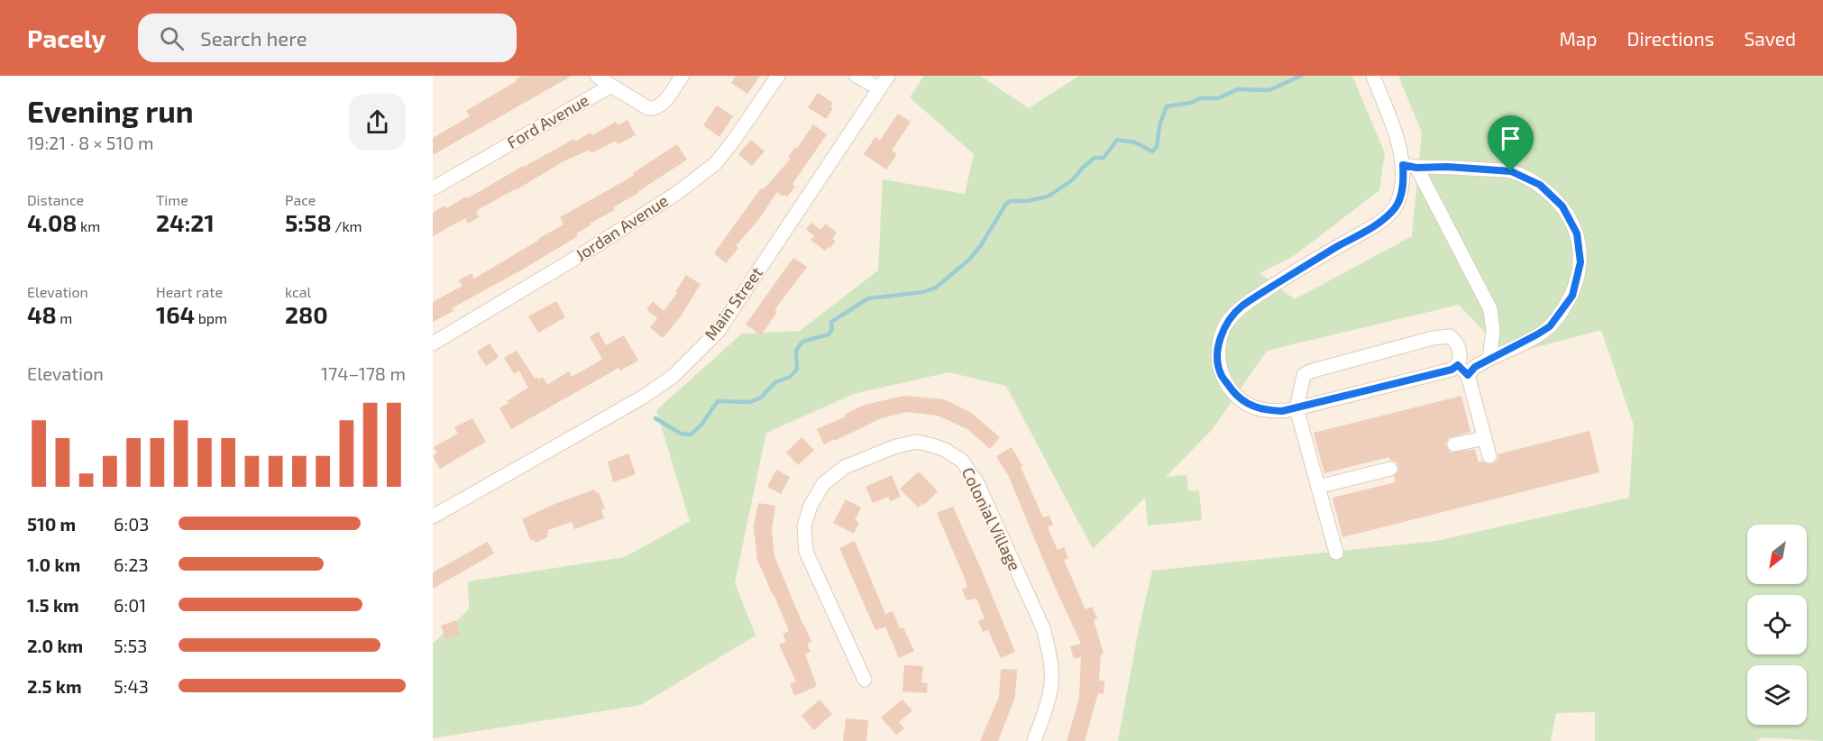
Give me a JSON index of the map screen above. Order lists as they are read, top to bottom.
{
  "streets": {
    "street": [
      "Ford Avenue",
      "Jordan Avenue",
      "Main Street",
      "Colonial Village"
    ]
  },
  "north": "bottom left",
  "page": {
    "header": "Pacely",
    "search": "Search here",
    "nav": ["Map", "Directions", "Saved"],
    "heading": ["Evening run", "19:21 · 8 × 510 m"],
    "stats": [
      ["Distance", "4.08 km"],
      ["Time", "24:21"],
      ["Pace", "5:58 /km"],
      ["Elevation", "48 m"],
      ["Heart rate", "164 bpm"],
      ["kcal", "280"]
    ],
    "chart": ["Elevation", "174–178 m"],
    "list": [
      {
        "name": "510 m",
        "note": "6:03"
      },
      {
        "name": "1.0 km",
        "note": "6:23"
      },
      {
        "name": "1.5 km",
        "note": "6:01"
      },
      {
        "name": "2.0 km",
        "note": "5:53"
      },
      {
        "name": "2.5 km",
        "note": "5:43"
      }
    ]
  }
}
